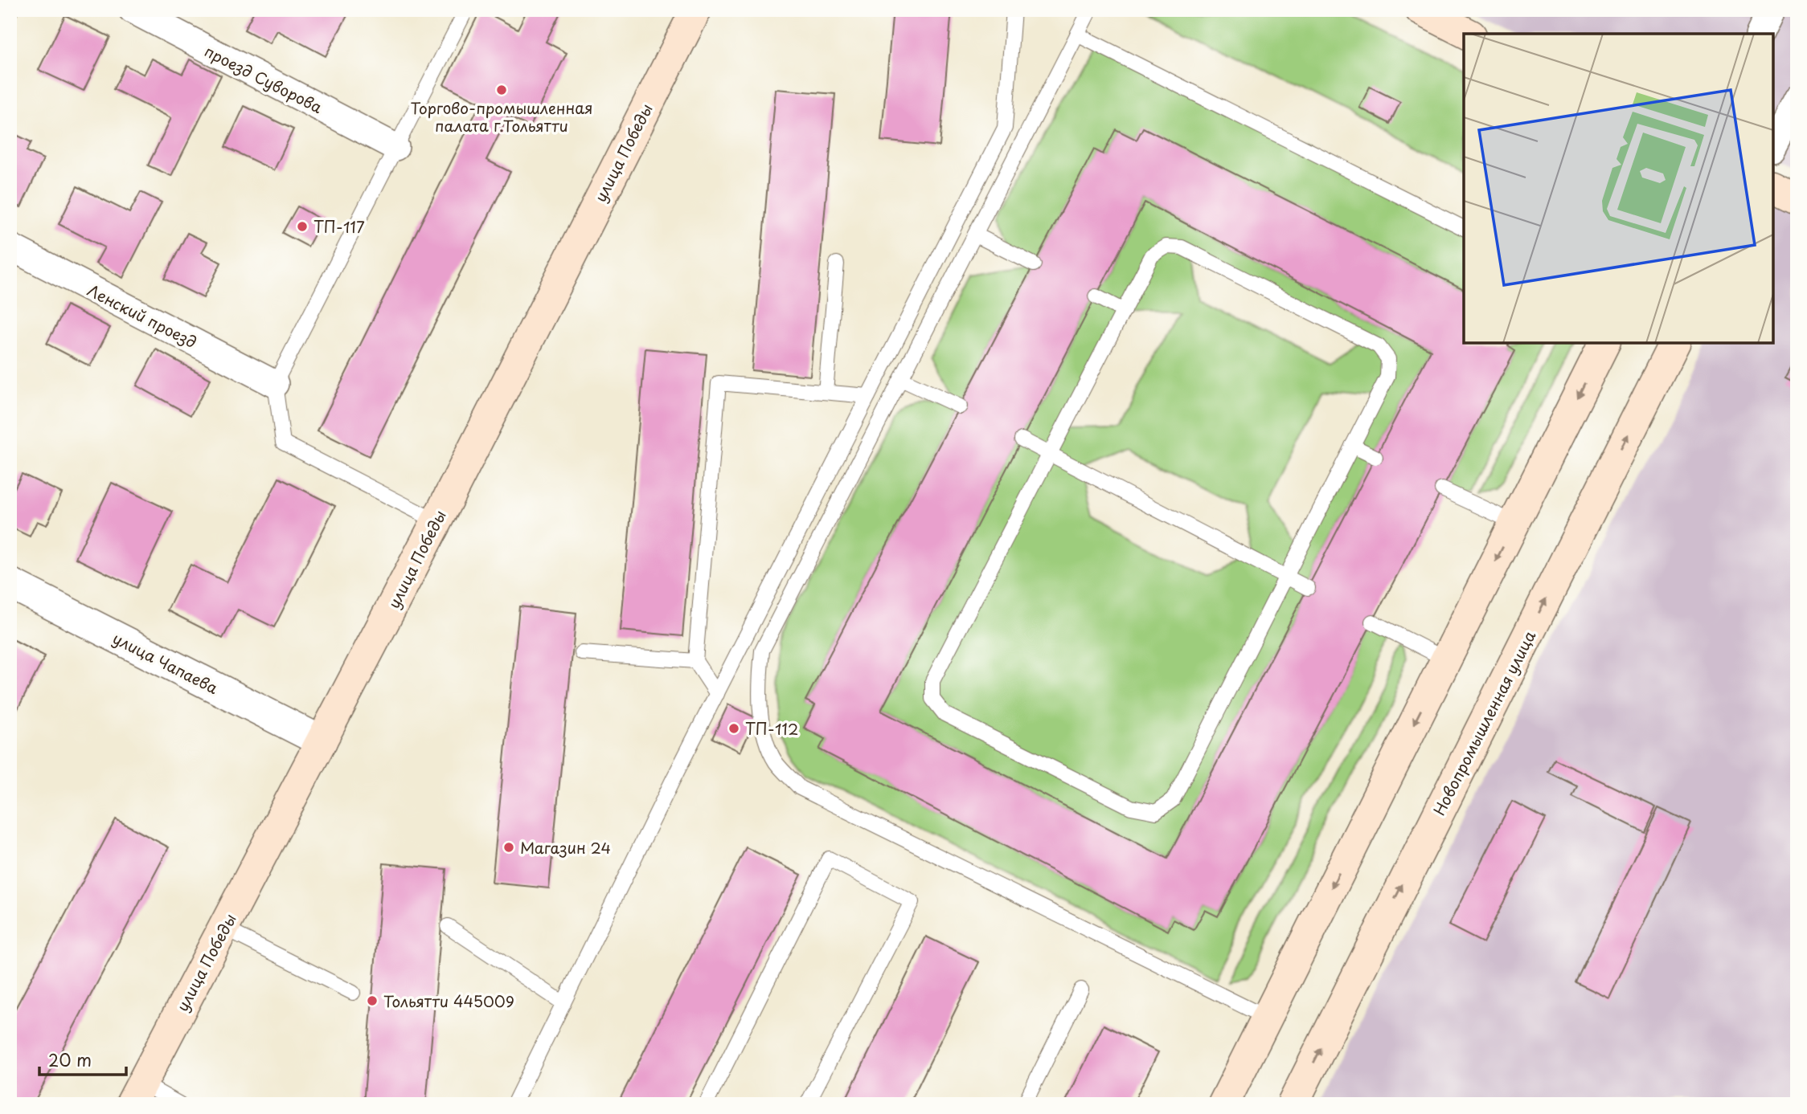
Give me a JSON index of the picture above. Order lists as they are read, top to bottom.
{
  "streets": {
    "main road": ["улица Победы", "Новопромышленная улица"],
    "street": ["проезд Суворова", "Ленский проезд", "улица Чапаева"]
  },
  "crossings": [
    ["улица Победы", "улица Чапаева"]
  ],
  "places": [
    "Торгово-промышленная палата г.Тольятти",
    "ТП-117",
    "ТП-112",
    "Магазин 24",
    "Тольятти 445009"
  ],
  "scale_bar": "20 m"
}
